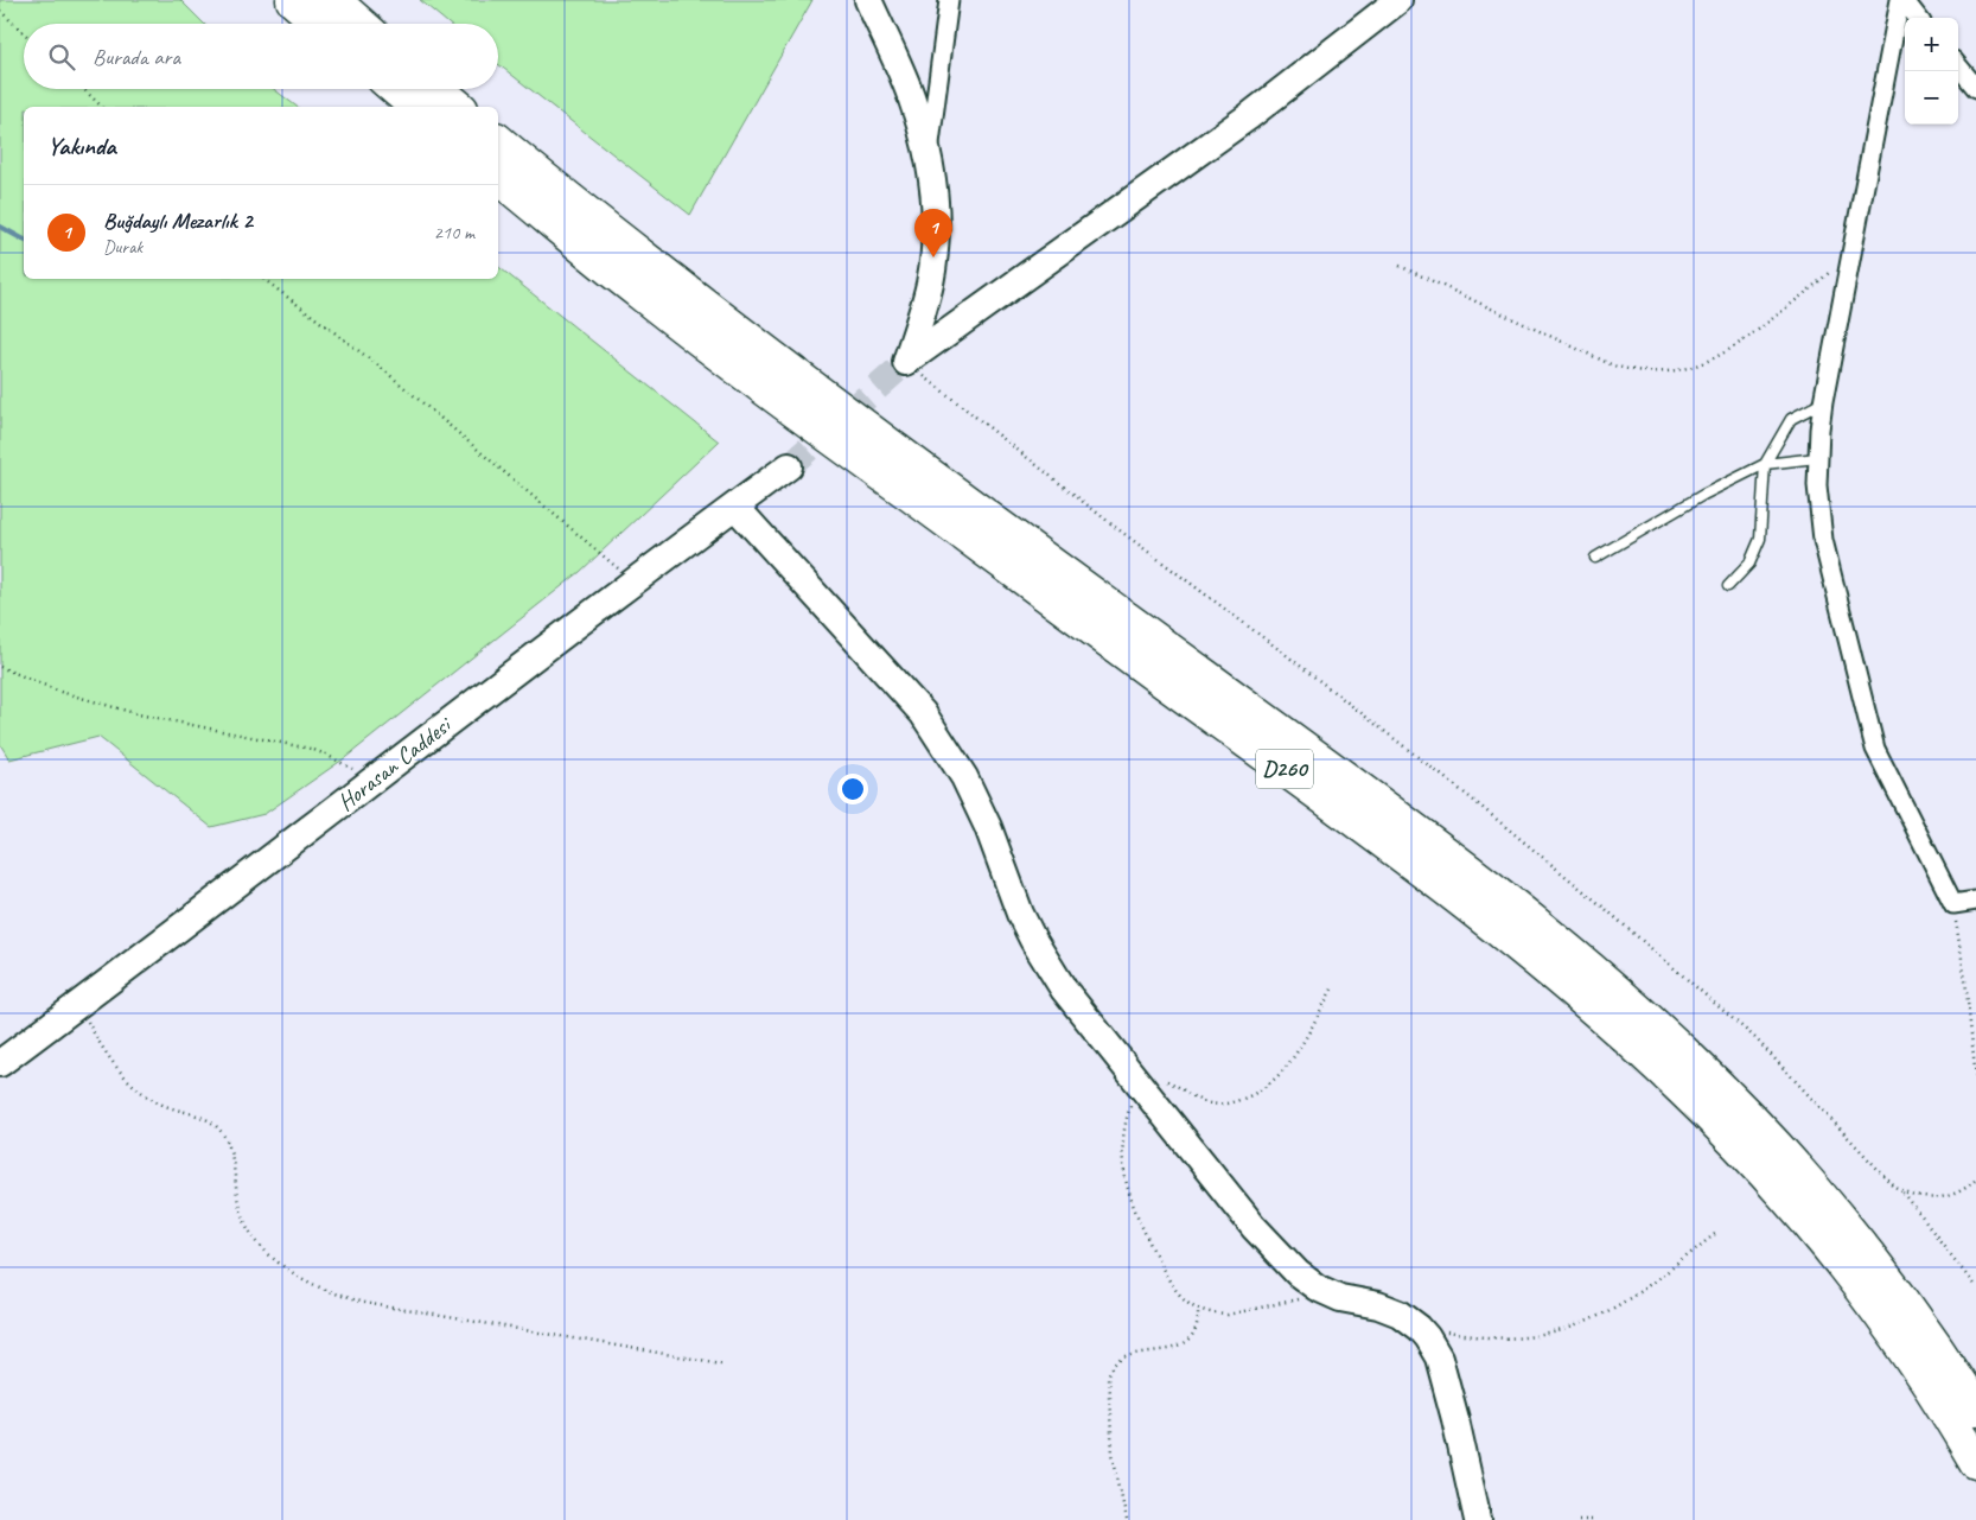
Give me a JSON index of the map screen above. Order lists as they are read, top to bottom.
{
  "streets": {
    "highway": ["D260"],
    "street": ["Horasan Caddesi"]
  },
  "page": {
    "map_buttons": ["+", "−"],
    "search": "Burada ara",
    "heading": "Yakında",
    "list": [
      {
        "mark": "1",
        "name": "Buğdaylı Mezarlık 2",
        "note": "Durak",
        "value": "210 m"
      }
    ],
    "pins": "1"
  }
}
